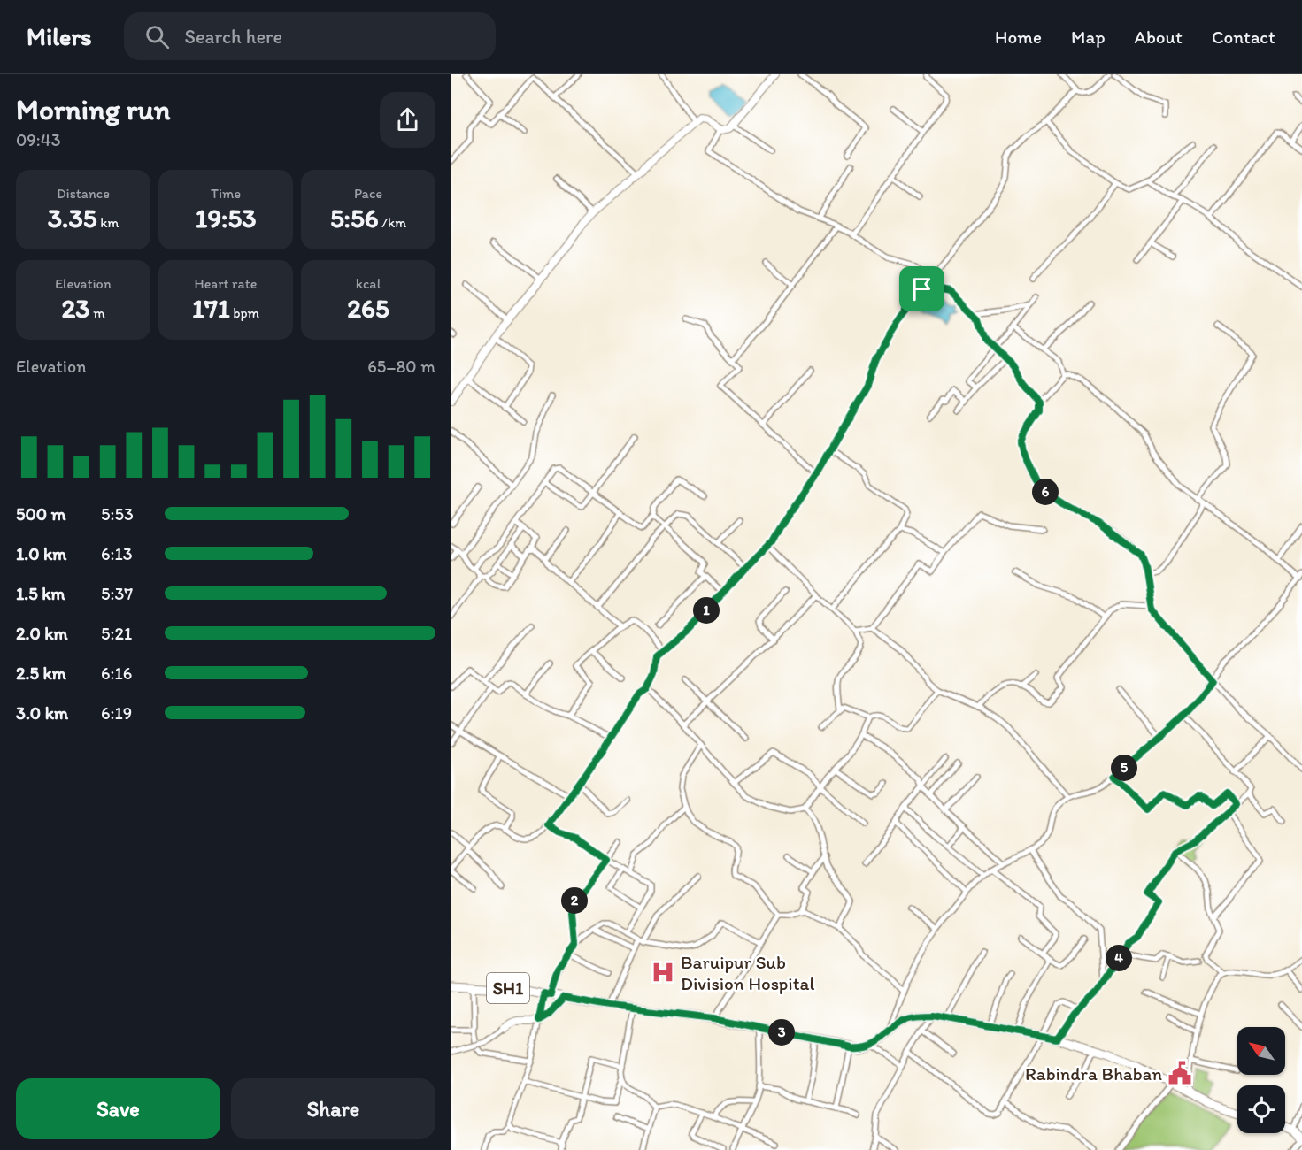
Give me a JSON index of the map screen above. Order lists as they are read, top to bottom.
{
  "streets": {
    "main road": ["SH1"]
  },
  "places": {
    "hospital": ["Baruipur Sub Division Hospital"],
    "public building": ["Rabindra Bhaban"]
  },
  "north": "top left",
  "page": {
    "header": "Milers",
    "search": "Search here",
    "nav": [
      "Home",
      "Map",
      "About",
      "Contact"
    ],
    "heading": ["Morning run", "09:43"],
    "stats": [
      ["Distance", "3.35 km"],
      ["Time", "19:53"],
      ["Pace", "5:56 /km"],
      ["Elevation", "23 m"],
      ["Heart rate", "171 bpm"],
      ["kcal", "265"]
    ],
    "chart": ["Elevation", "65–80 m"],
    "pins": [
      "6",
      "1",
      "5",
      "2",
      "4",
      "3"
    ],
    "list": [
      {
        "name": "500 m",
        "note": "5:53"
      },
      {
        "name": "1.0 km",
        "note": "6:13"
      },
      {
        "name": "1.5 km",
        "note": "5:37"
      },
      {
        "name": "2.0 km",
        "note": "5:21"
      },
      {
        "name": "2.5 km",
        "note": "6:16"
      },
      {
        "name": "3.0 km",
        "note": "6:19"
      }
    ],
    "buttons": ["Save", "Share"]
  }
}
